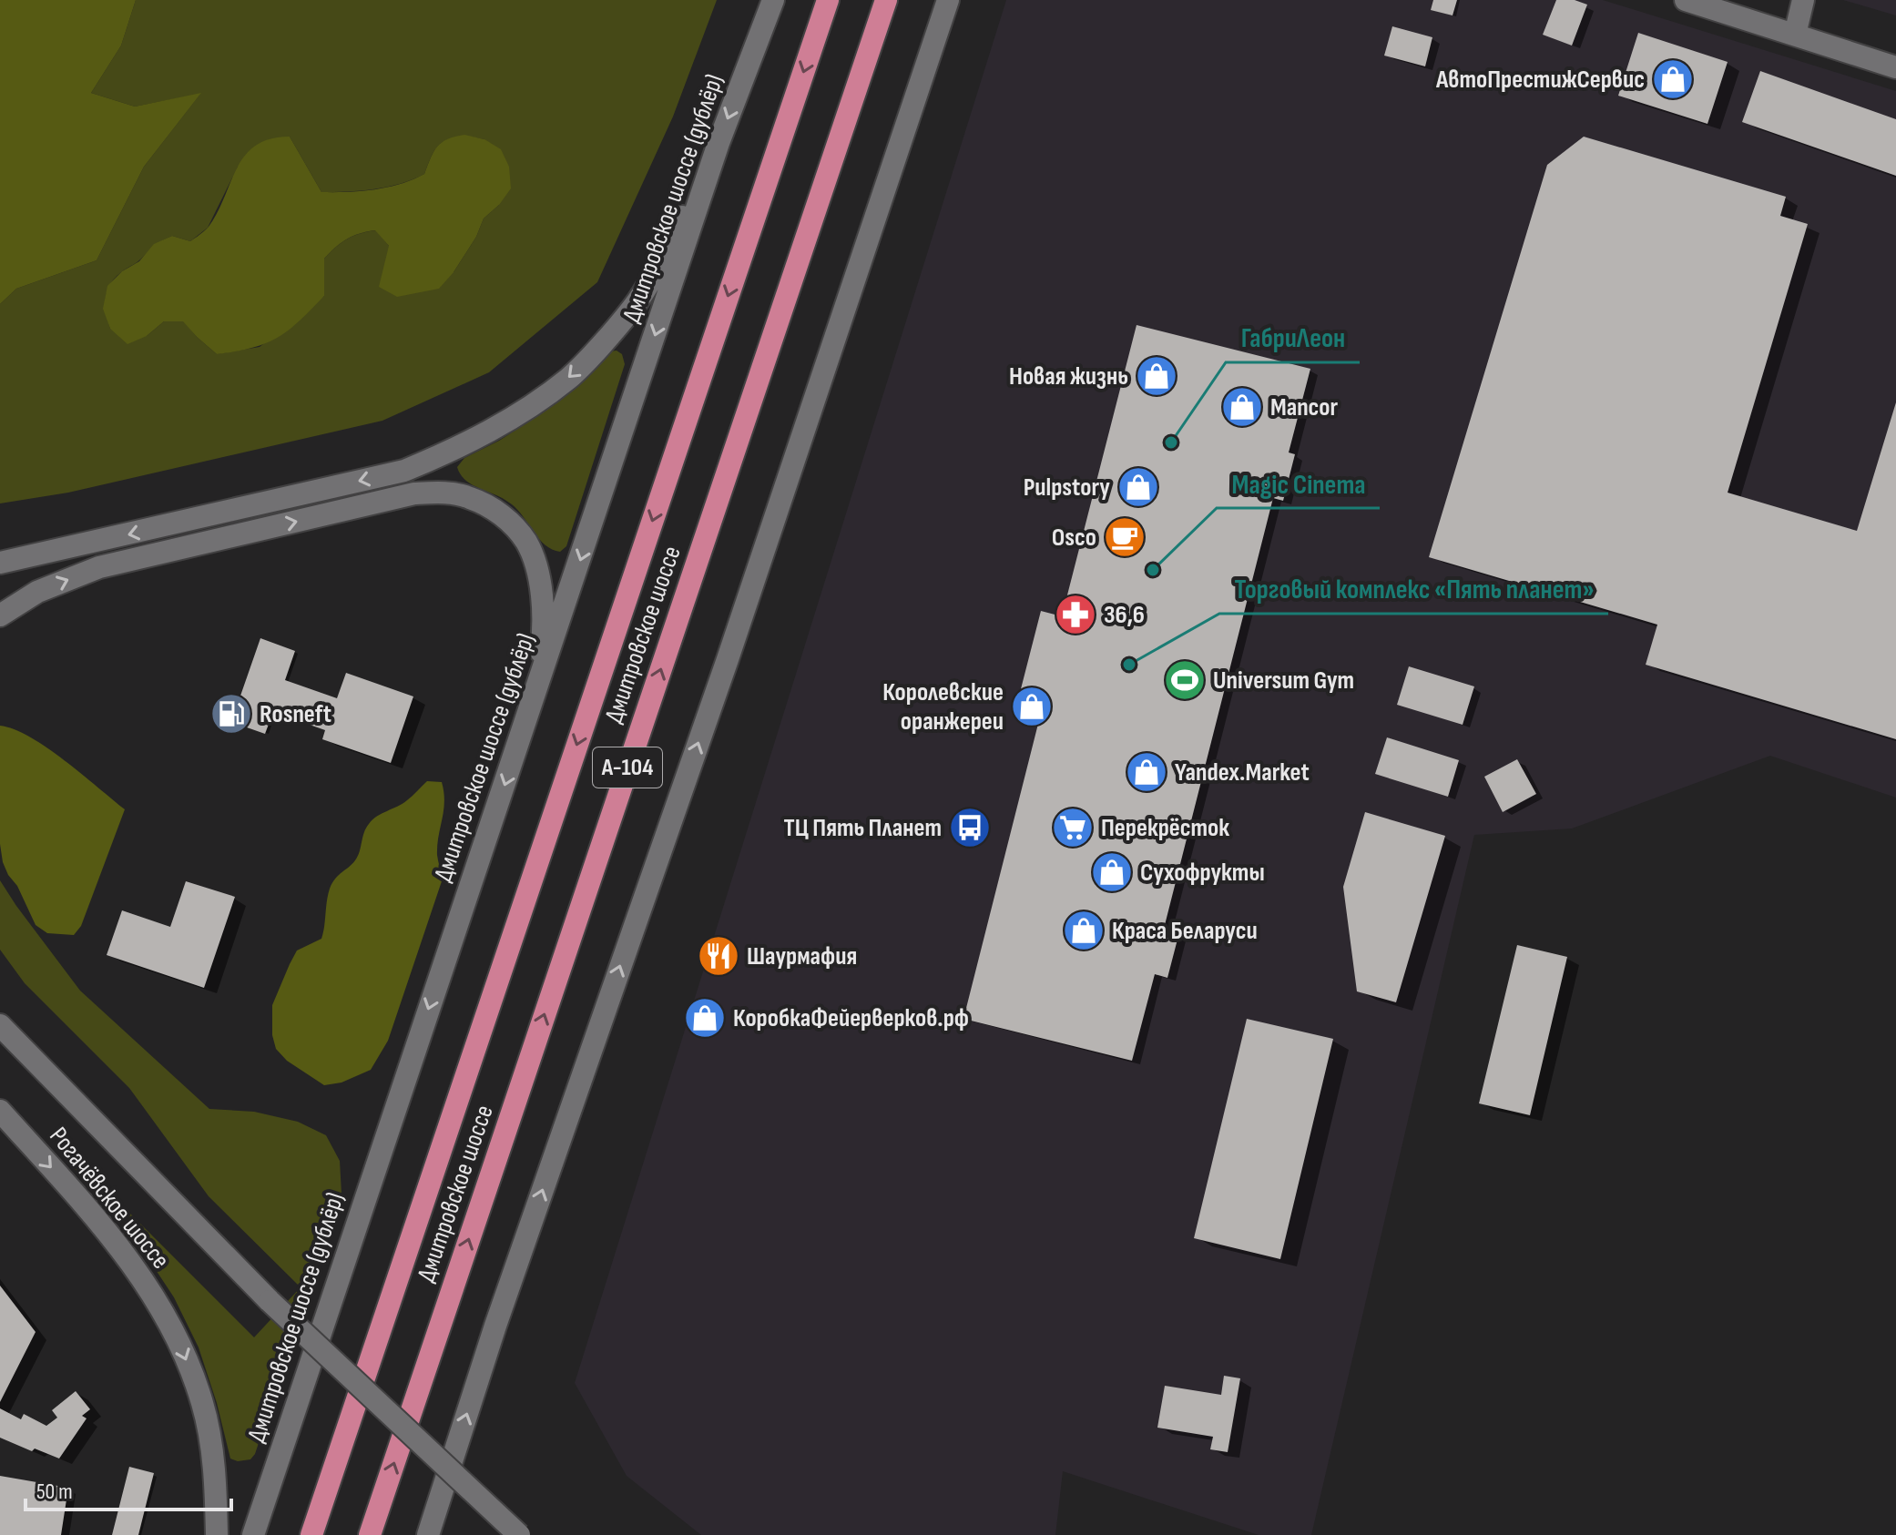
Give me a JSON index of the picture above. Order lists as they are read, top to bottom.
{
  "streets": {
    "highway": ["Дмитровское шоссе", "А-104"],
    "main road": ["Дмитровское шоссе (дублёр)", "Рогачёвское шоссе"]
  },
  "places": {
    "shop": [
      "АвтоПрестижСервис",
      "Новая жизнь",
      "Mancor",
      "Pulpstory",
      "Королевские оранжереи",
      "Yandex.Market",
      "Сухофрукты",
      "Краса Беларуси",
      "КоробкаФейерверков.рф"
    ],
    "other": ["ГабриЛеон", "Magic Cinema", "Торговый комплекс «Пять планет»"],
    "cafe": ["Osco"],
    "pharmacy": ["36,6"],
    "sports": ["Universum Gym"],
    "fuel station": ["Rosneft"],
    "bus stop": ["ТЦ Пять Планет"],
    "supermarket": ["Перекрёсток"],
    "restaurant": ["Шаурмафия"]
  },
  "scale_bar": "50 m"
}
